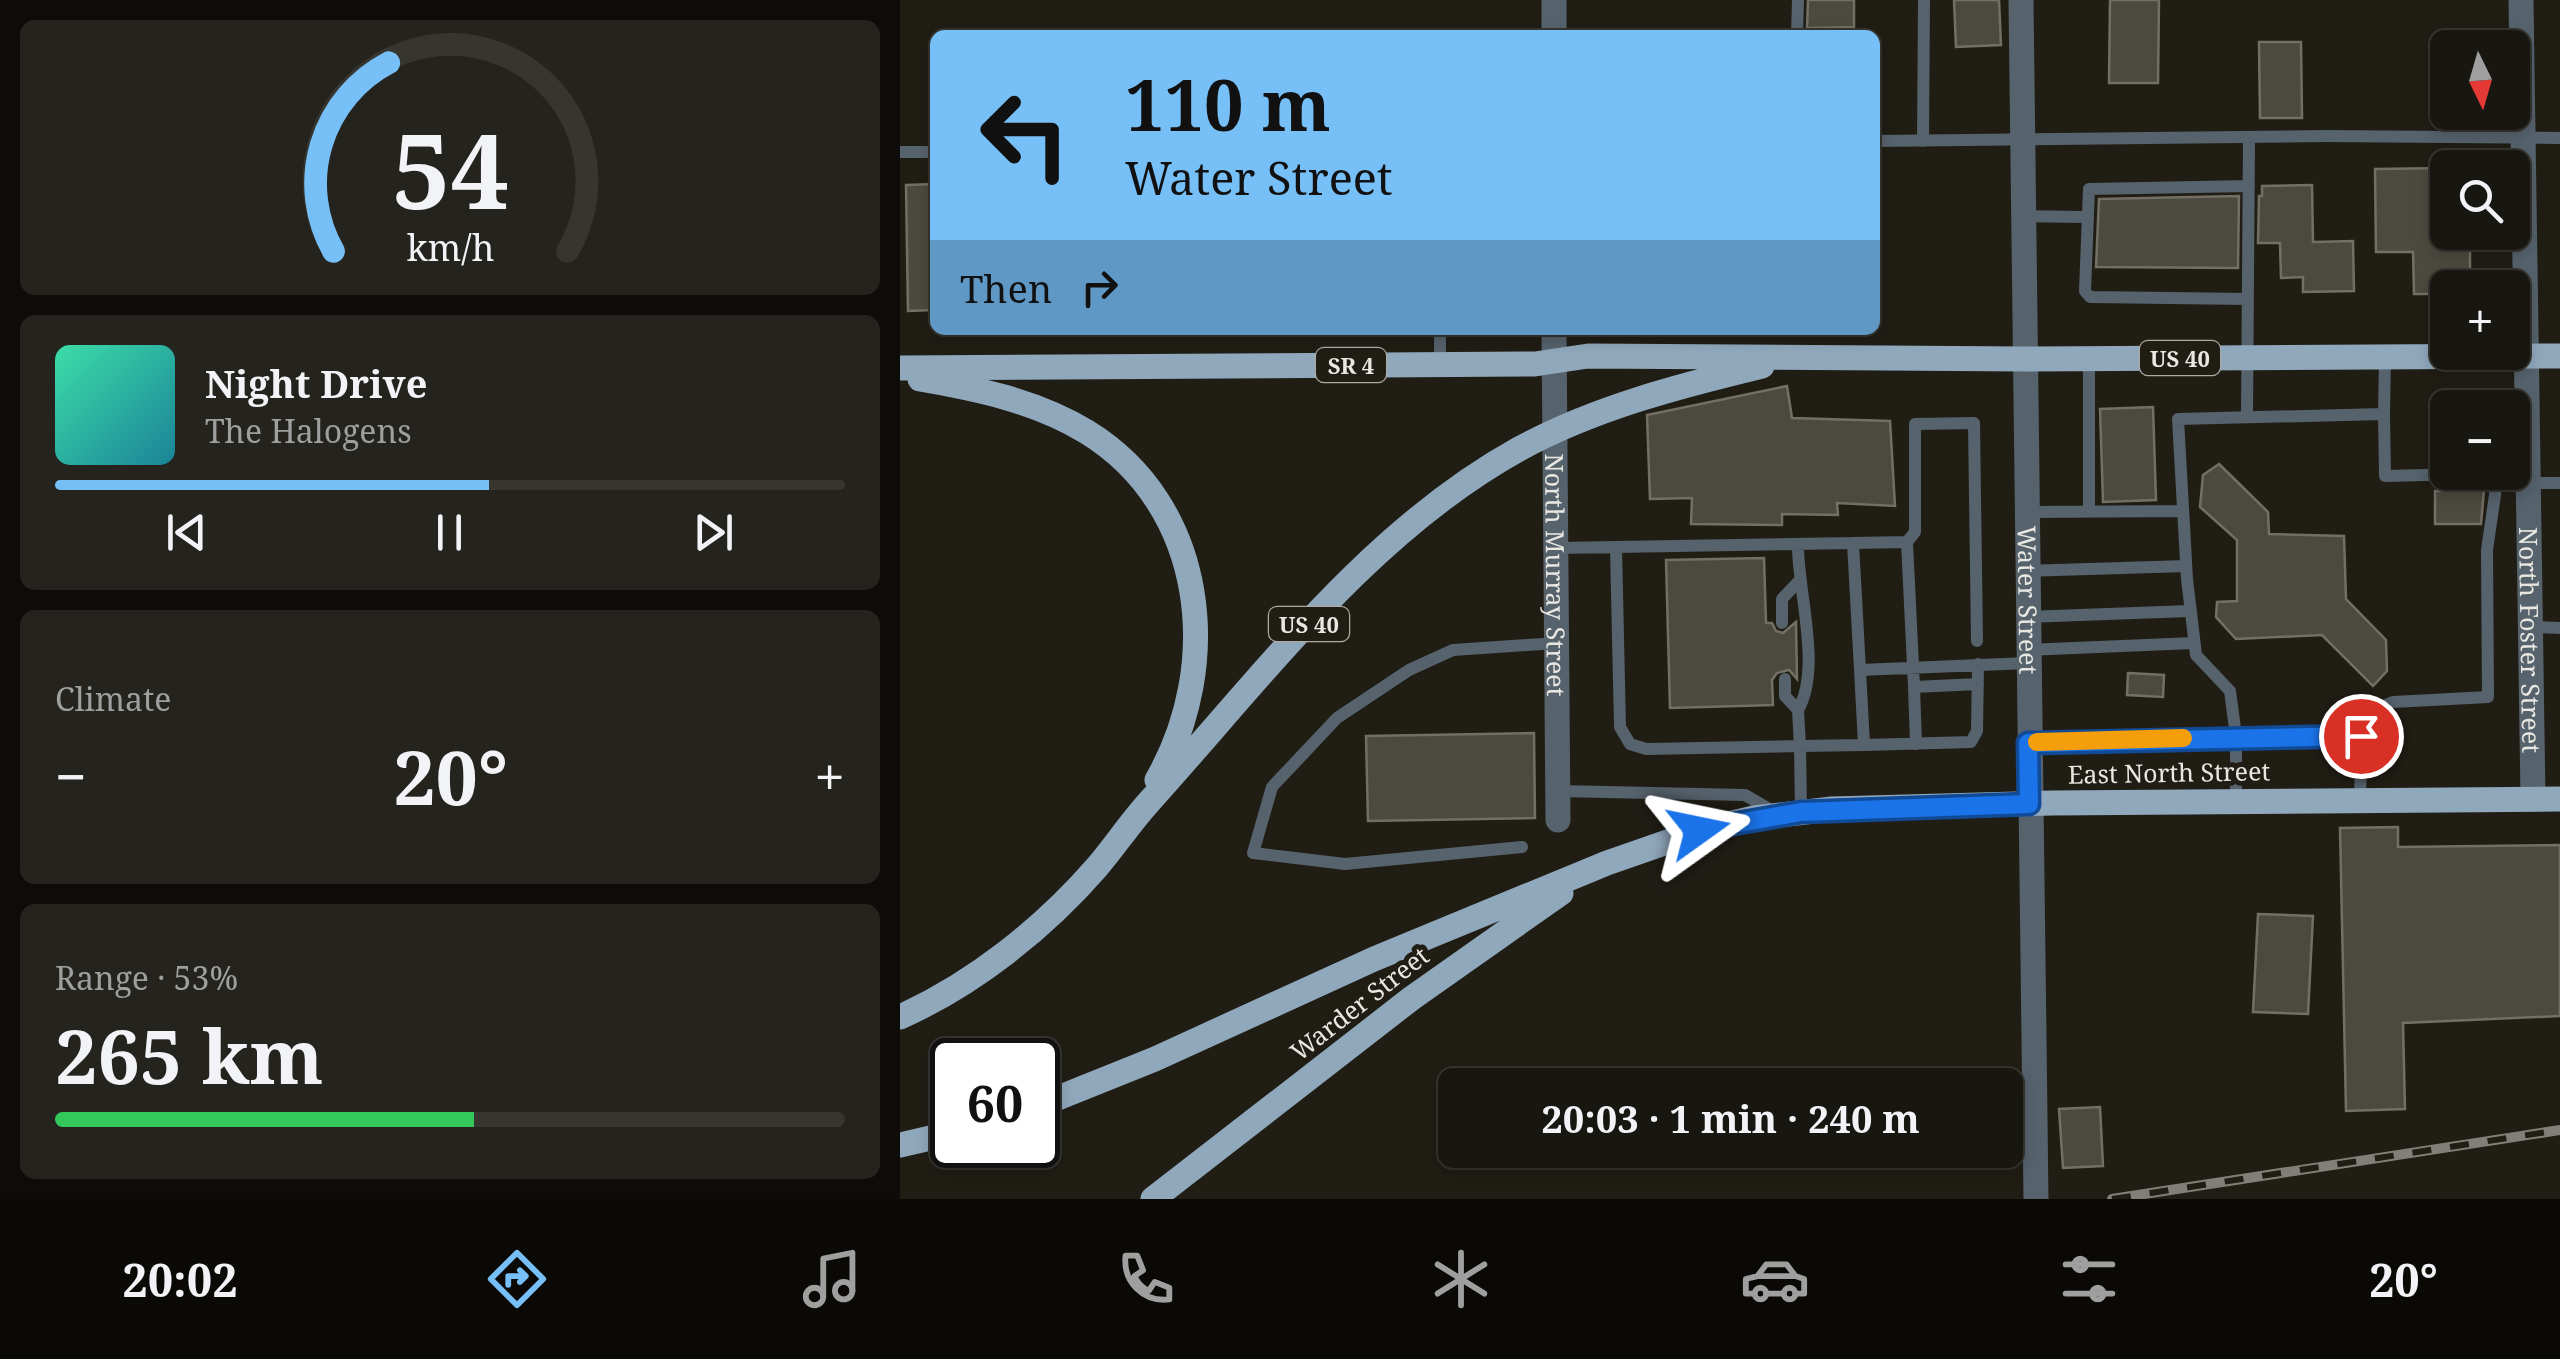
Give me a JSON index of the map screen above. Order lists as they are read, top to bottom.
{
  "streets": {
    "main road": [
      "US 40",
      "SR 4",
      "East North Street",
      "Warder Street"
    ],
    "street": ["North Murray Street", "Water Street", "North Foster Street"]
  },
  "crossings": [
    ["US 40", "SR 4"],
    ["US 40", "North Murray Street"],
    ["US 40", "Water Street"],
    ["SR 4", "North Murray Street"],
    ["Water Street", "East North Street"],
    ["North Foster Street", "East North Street"],
    ["East North Street", "Warder Street"]
  ],
  "north": "bottom",
  "page": {
    "map_buttons": ["+", "−"],
    "turn": ["110 m", "Water Street"],
    "then": "Then",
    "song": ["Night Drive", "The Halogens"],
    "tile": [
      "Climate",
      ["Range · 53%", "265 km"]
    ],
    "heat": ["−", "20°", "+"],
    "limit": "60",
    "trip": "20:03 · 1 min · 240 m",
    "tabs": ["20:02", "20°"],
    "gauge": ["54", "km/h"]
  }
}
